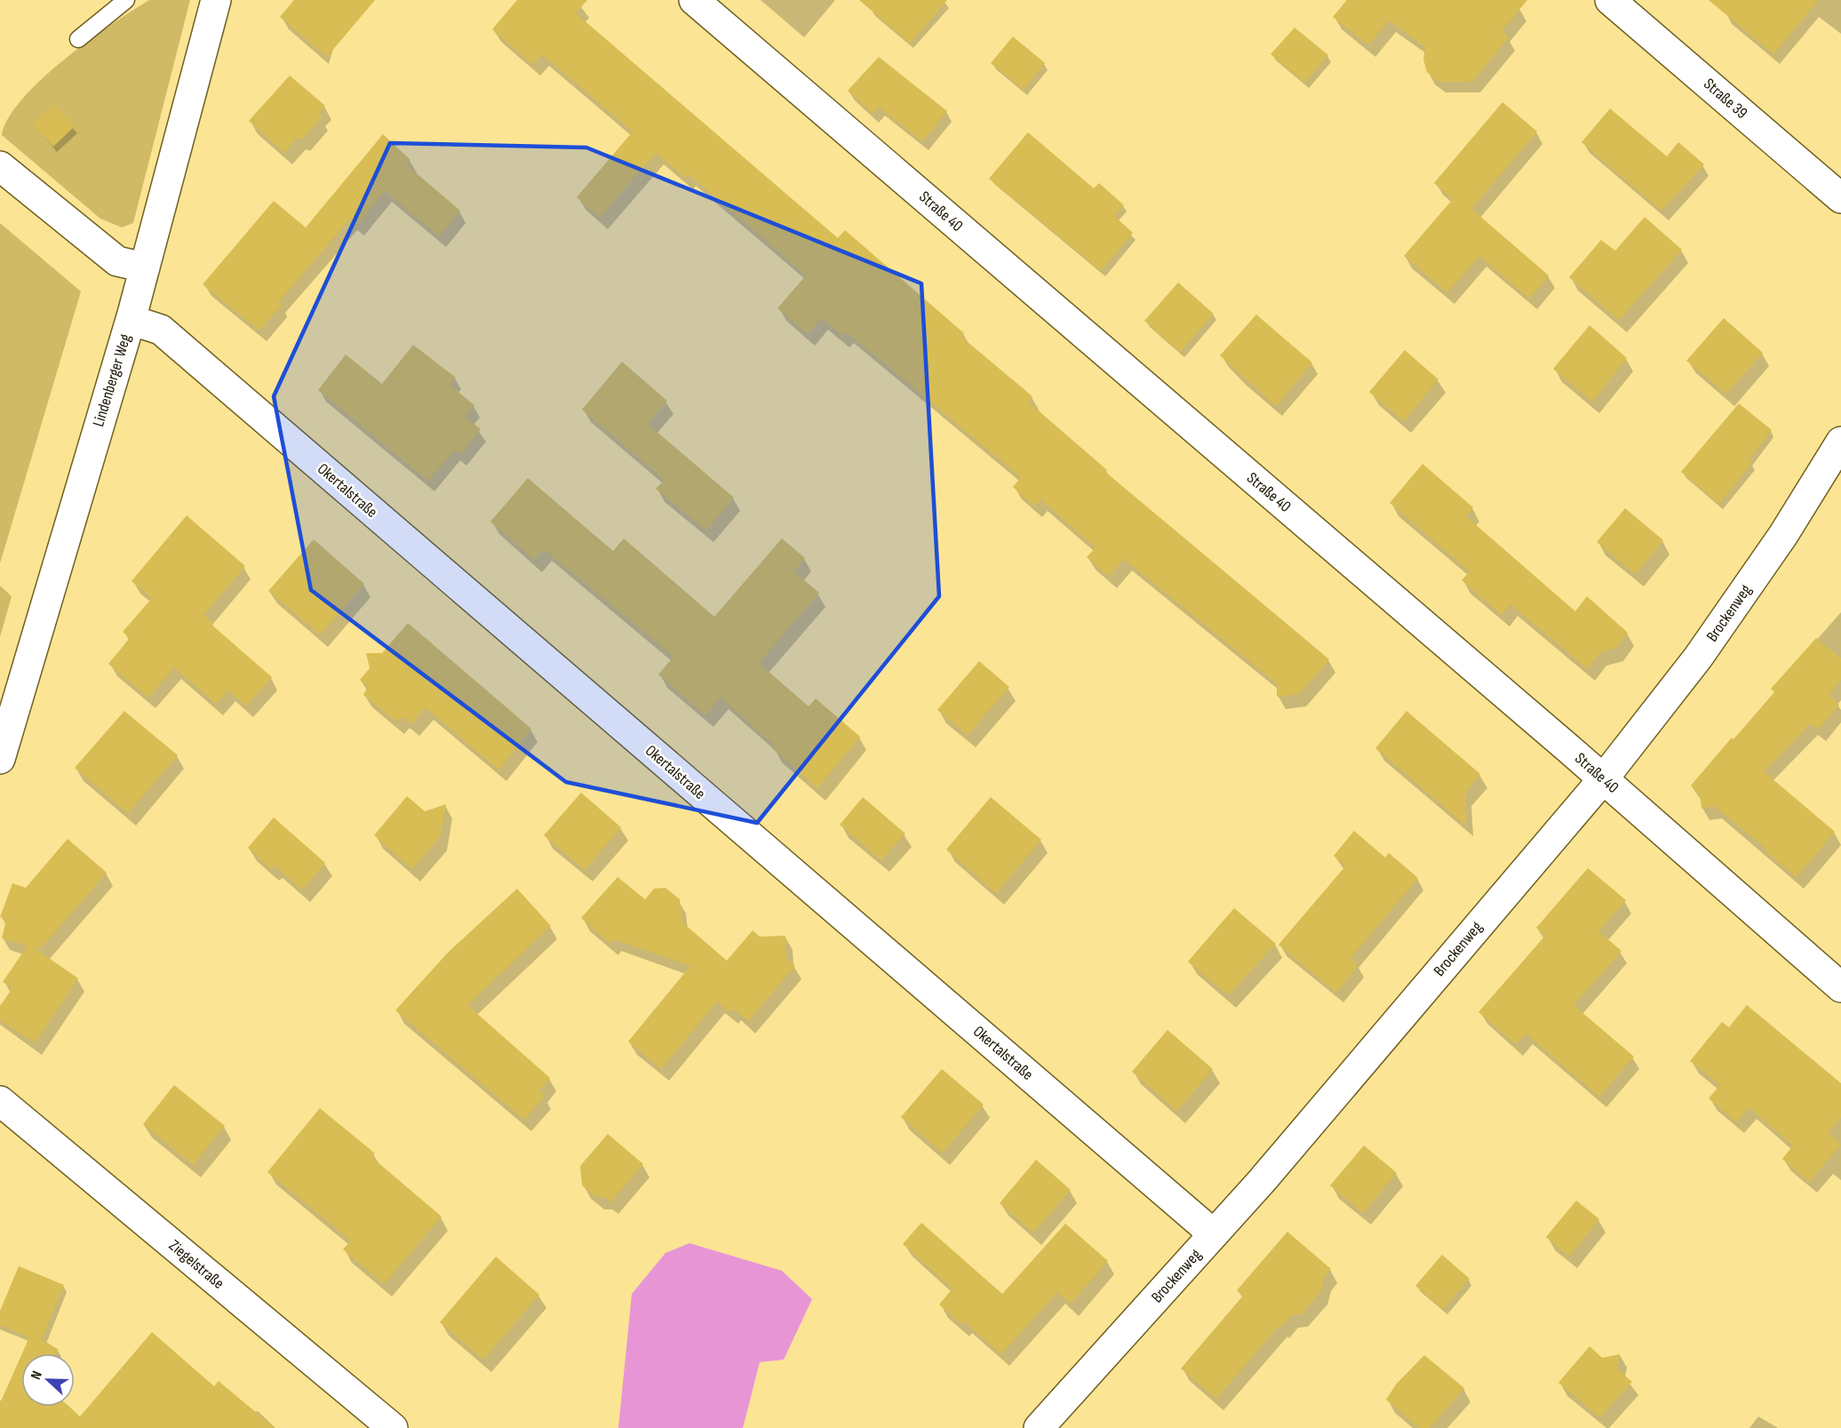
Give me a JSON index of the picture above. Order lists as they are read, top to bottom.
{
  "streets": {
    "street": [
      "Straße 39",
      "Straße 40",
      "Lindenberger Weg",
      "Okertalstraße",
      "Brockenweg",
      "Ziegelstraße"
    ]
  },
  "crossings": [
    ["Straße 40", "Brockenweg"],
    ["Lindenberger Weg", "Okertalstraße"],
    ["Okertalstraße", "Brockenweg"]
  ],
  "north": "left"
}
